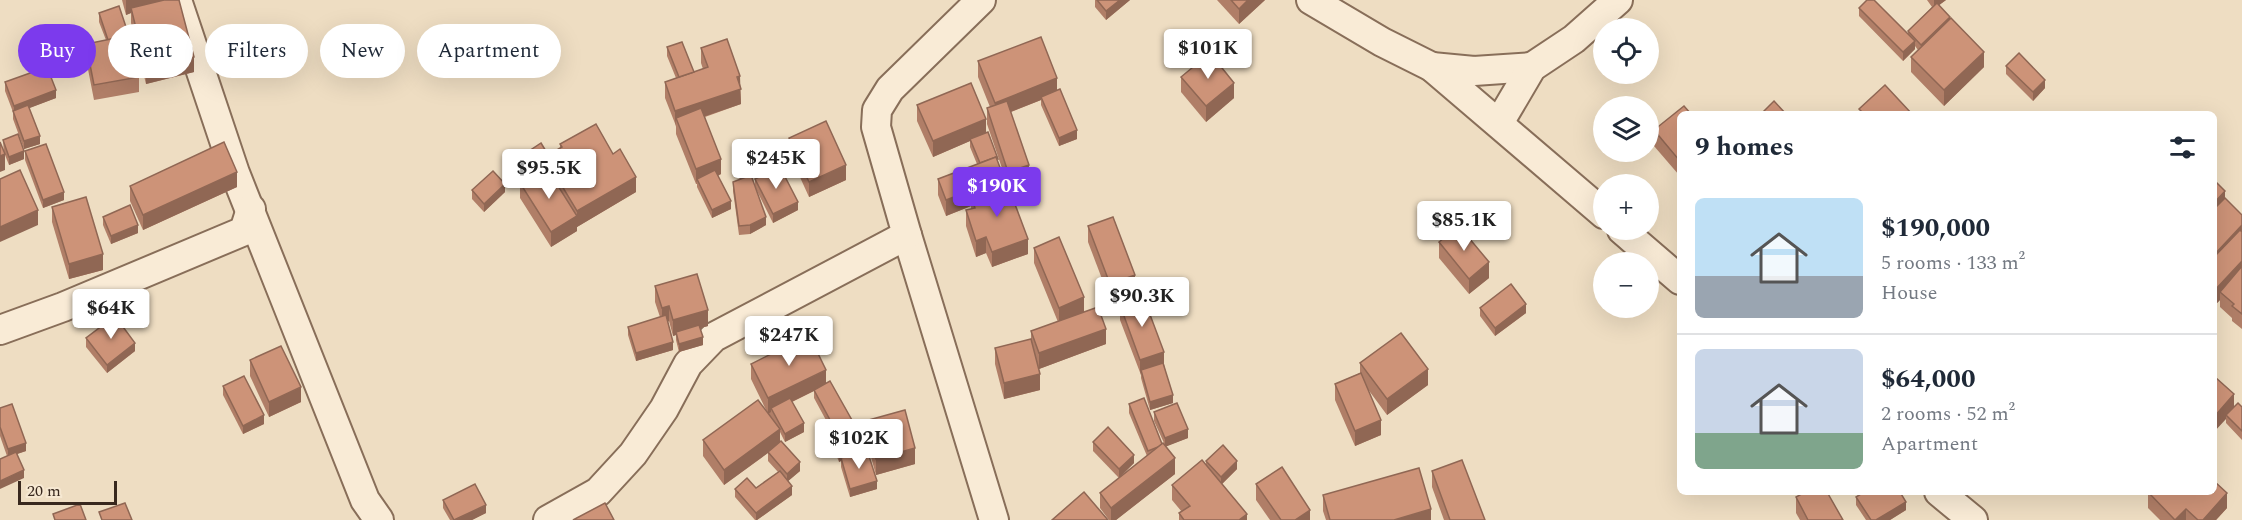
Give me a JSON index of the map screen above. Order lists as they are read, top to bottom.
{
  "scale_bar": "20 m",
  "page": {
    "map_buttons": ["+", "−"],
    "chip": [
      "Buy",
      "Rent",
      "Filters",
      "New",
      "Apartment"
    ],
    "price": [
      "$101K",
      "$245K",
      "$95.5K",
      "$190K",
      "$85.1K",
      "$90.3K",
      "$64K",
      "$247K",
      "$102K"
    ],
    "heading": "9 homes",
    "list": [
      {
        "name": "$190,000",
        "note": "5 rooms · 133 m² · House"
      },
      {
        "name": "$64,000",
        "note": "2 rooms · 52 m² · Apartment"
      }
    ],
    "scale": "20 m"
  }
}
